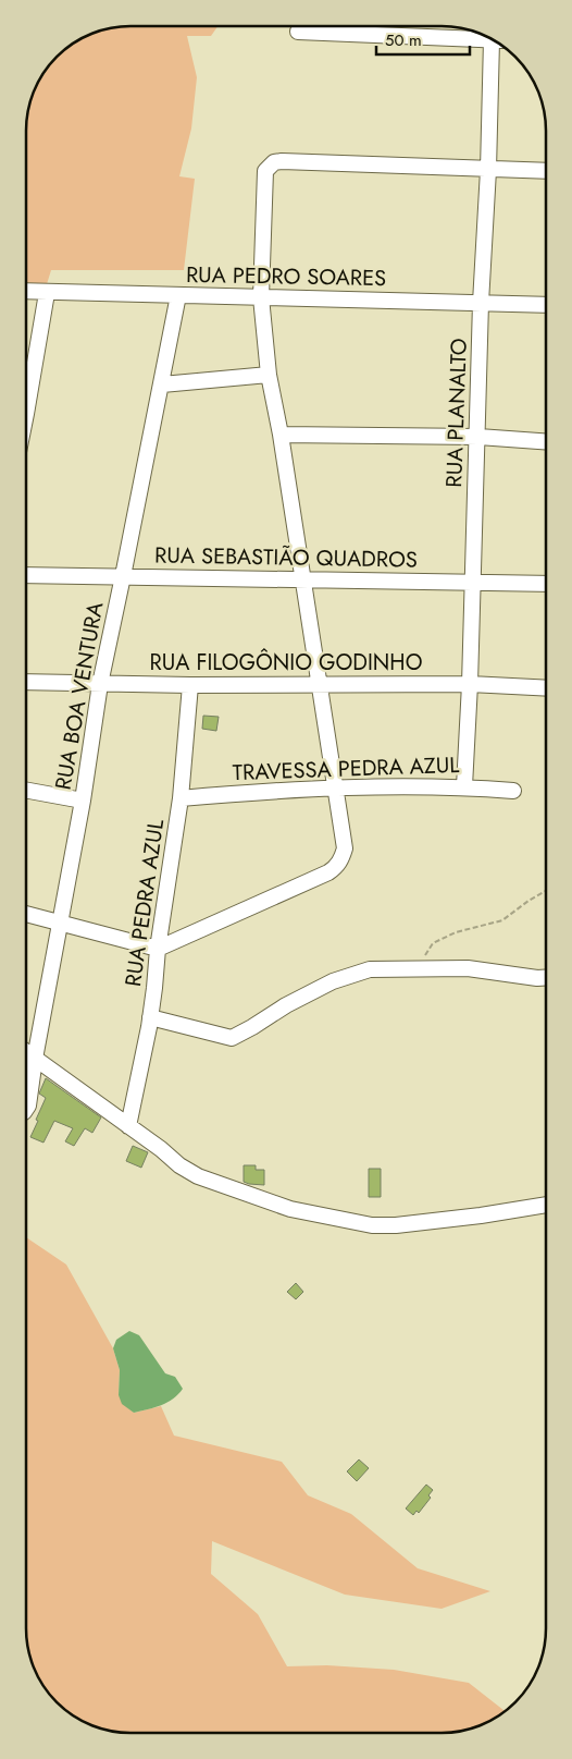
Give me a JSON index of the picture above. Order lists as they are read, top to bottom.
{
  "streets": {
    "street": [
      "RUA PEDRO SOARES",
      "RUA PLANALTO",
      "RUA SEBASTIÃO QUADROS",
      "RUA FILOGÔNIO GODINHO",
      "RUA BOA VENTURA",
      "TRAVESSA PEDRA AZUL",
      "RUA PEDRA AZUL"
    ]
  },
  "crossings": [
    ["RUA PEDRO SOARES", "RUA PLANALTO"],
    ["RUA PEDRO SOARES", "RUA BOA VENTURA"],
    ["RUA PLANALTO", "RUA SEBASTIÃO QUADROS"],
    ["RUA PLANALTO", "RUA FILOGÔNIO GODINHO"],
    ["RUA PLANALTO", "TRAVESSA PEDRA AZUL"],
    ["RUA SEBASTIÃO QUADROS", "RUA BOA VENTURA"],
    ["RUA FILOGÔNIO GODINHO", "RUA BOA VENTURA"],
    ["RUA FILOGÔNIO GODINHO", "RUA PEDRA AZUL"],
    ["TRAVESSA PEDRA AZUL", "RUA PEDRA AZUL"]
  ],
  "scale_bar": "50 m"
}
